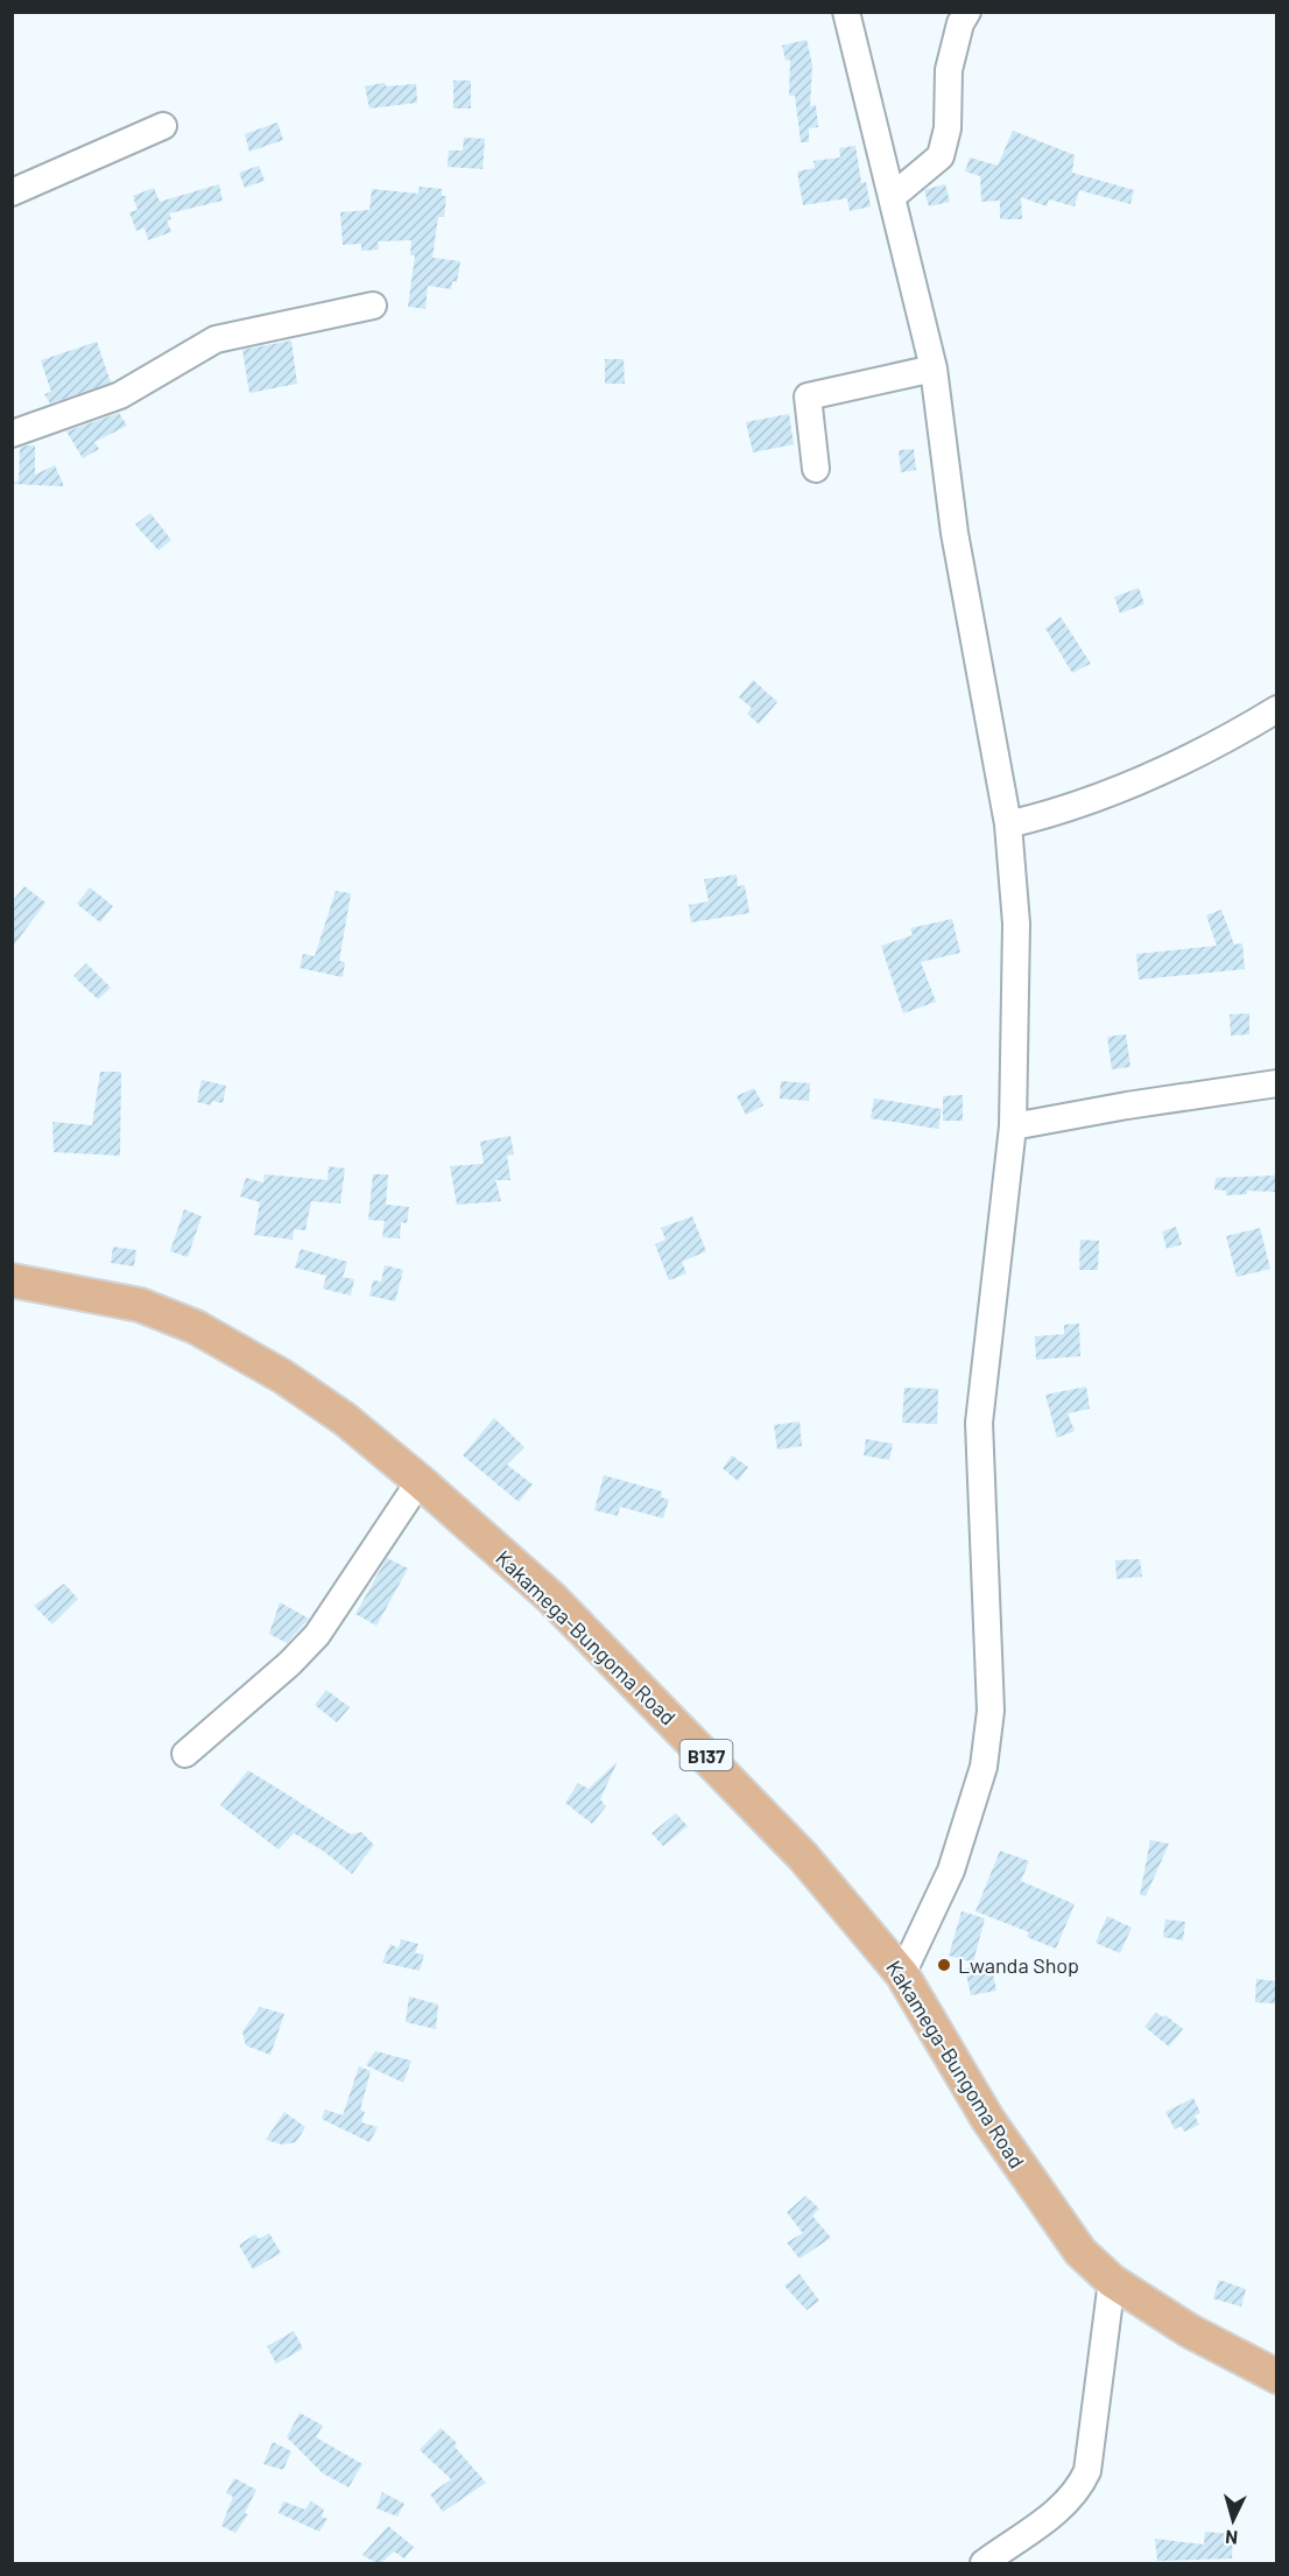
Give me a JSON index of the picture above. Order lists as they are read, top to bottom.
{
  "streets": {
    "main road": ["Kakamega-Bungoma Road", "B137"]
  },
  "places": ["Lwanda Shop"],
  "north": "bottom"
}
